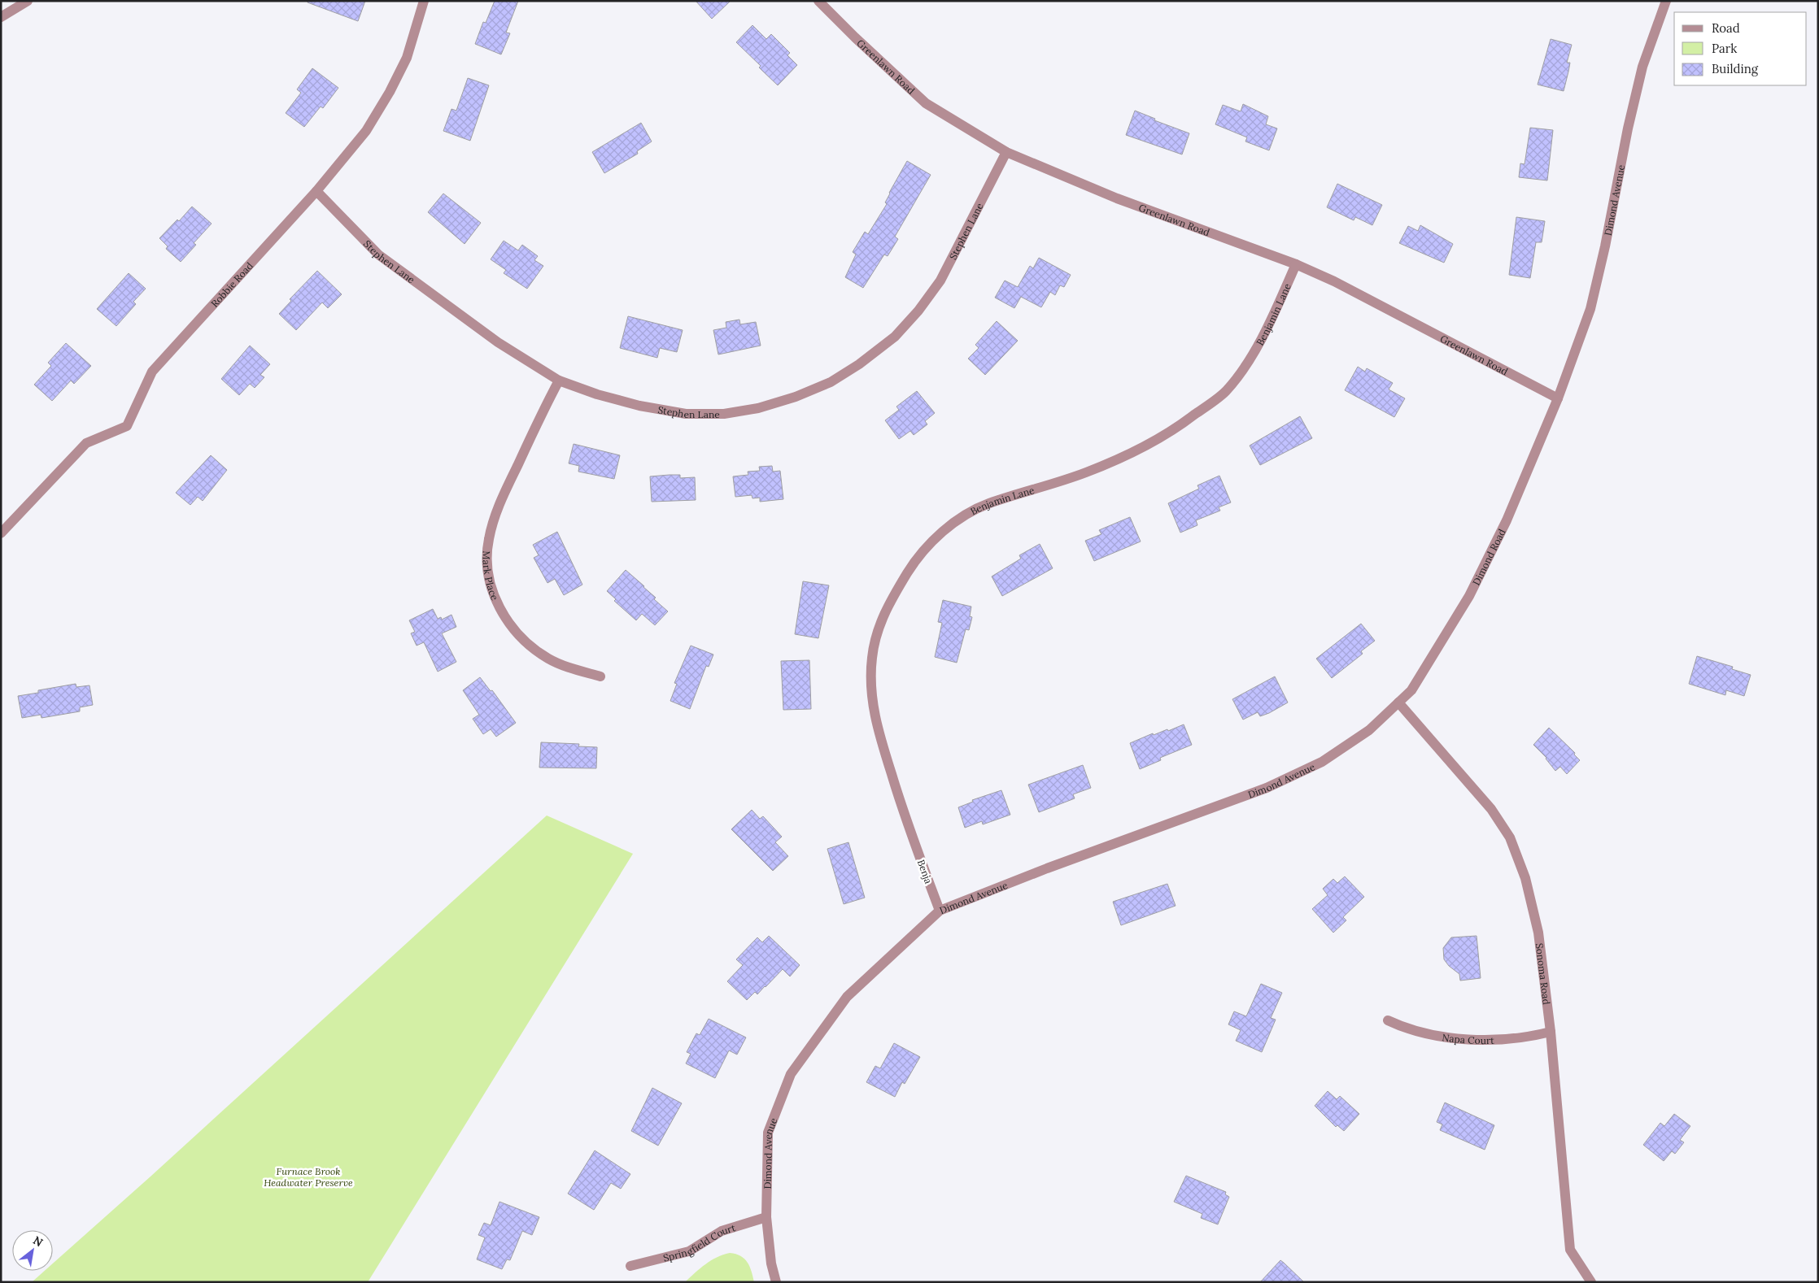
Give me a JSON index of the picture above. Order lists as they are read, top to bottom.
{
  "streets": {
    "street": [
      "Greenlawn Road",
      "Dimond Avenue",
      "Stephen Lane",
      "Robbie Road",
      "Benjamin Lane",
      "Dimond Road",
      "Mark Place",
      "Benja",
      "Sonoma Road",
      "Napa Court",
      "Springfield Court"
    ]
  },
  "crossings": [
    ["Greenlawn Road", "Dimond Avenue"],
    ["Greenlawn Road", "Stephen Lane"],
    ["Greenlawn Road", "Benjamin Lane"],
    ["Greenlawn Road", "Dimond Road"],
    ["Dimond Avenue", "Dimond Road"],
    ["Dimond Avenue", "Benja"],
    ["Dimond Avenue", "Sonoma Road"],
    ["Dimond Avenue", "Springfield Court"],
    ["Stephen Lane", "Robbie Road"],
    ["Stephen Lane", "Mark Place"],
    ["Benjamin Lane", "Benja"],
    ["Dimond Road", "Sonoma Road"],
    ["Sonoma Road", "Napa Court"]
  ],
  "parks": ["Furnace Brook Headwater Preserve"],
  "legend": ["Road", "Park", "Building"],
  "north": "top right"
}
